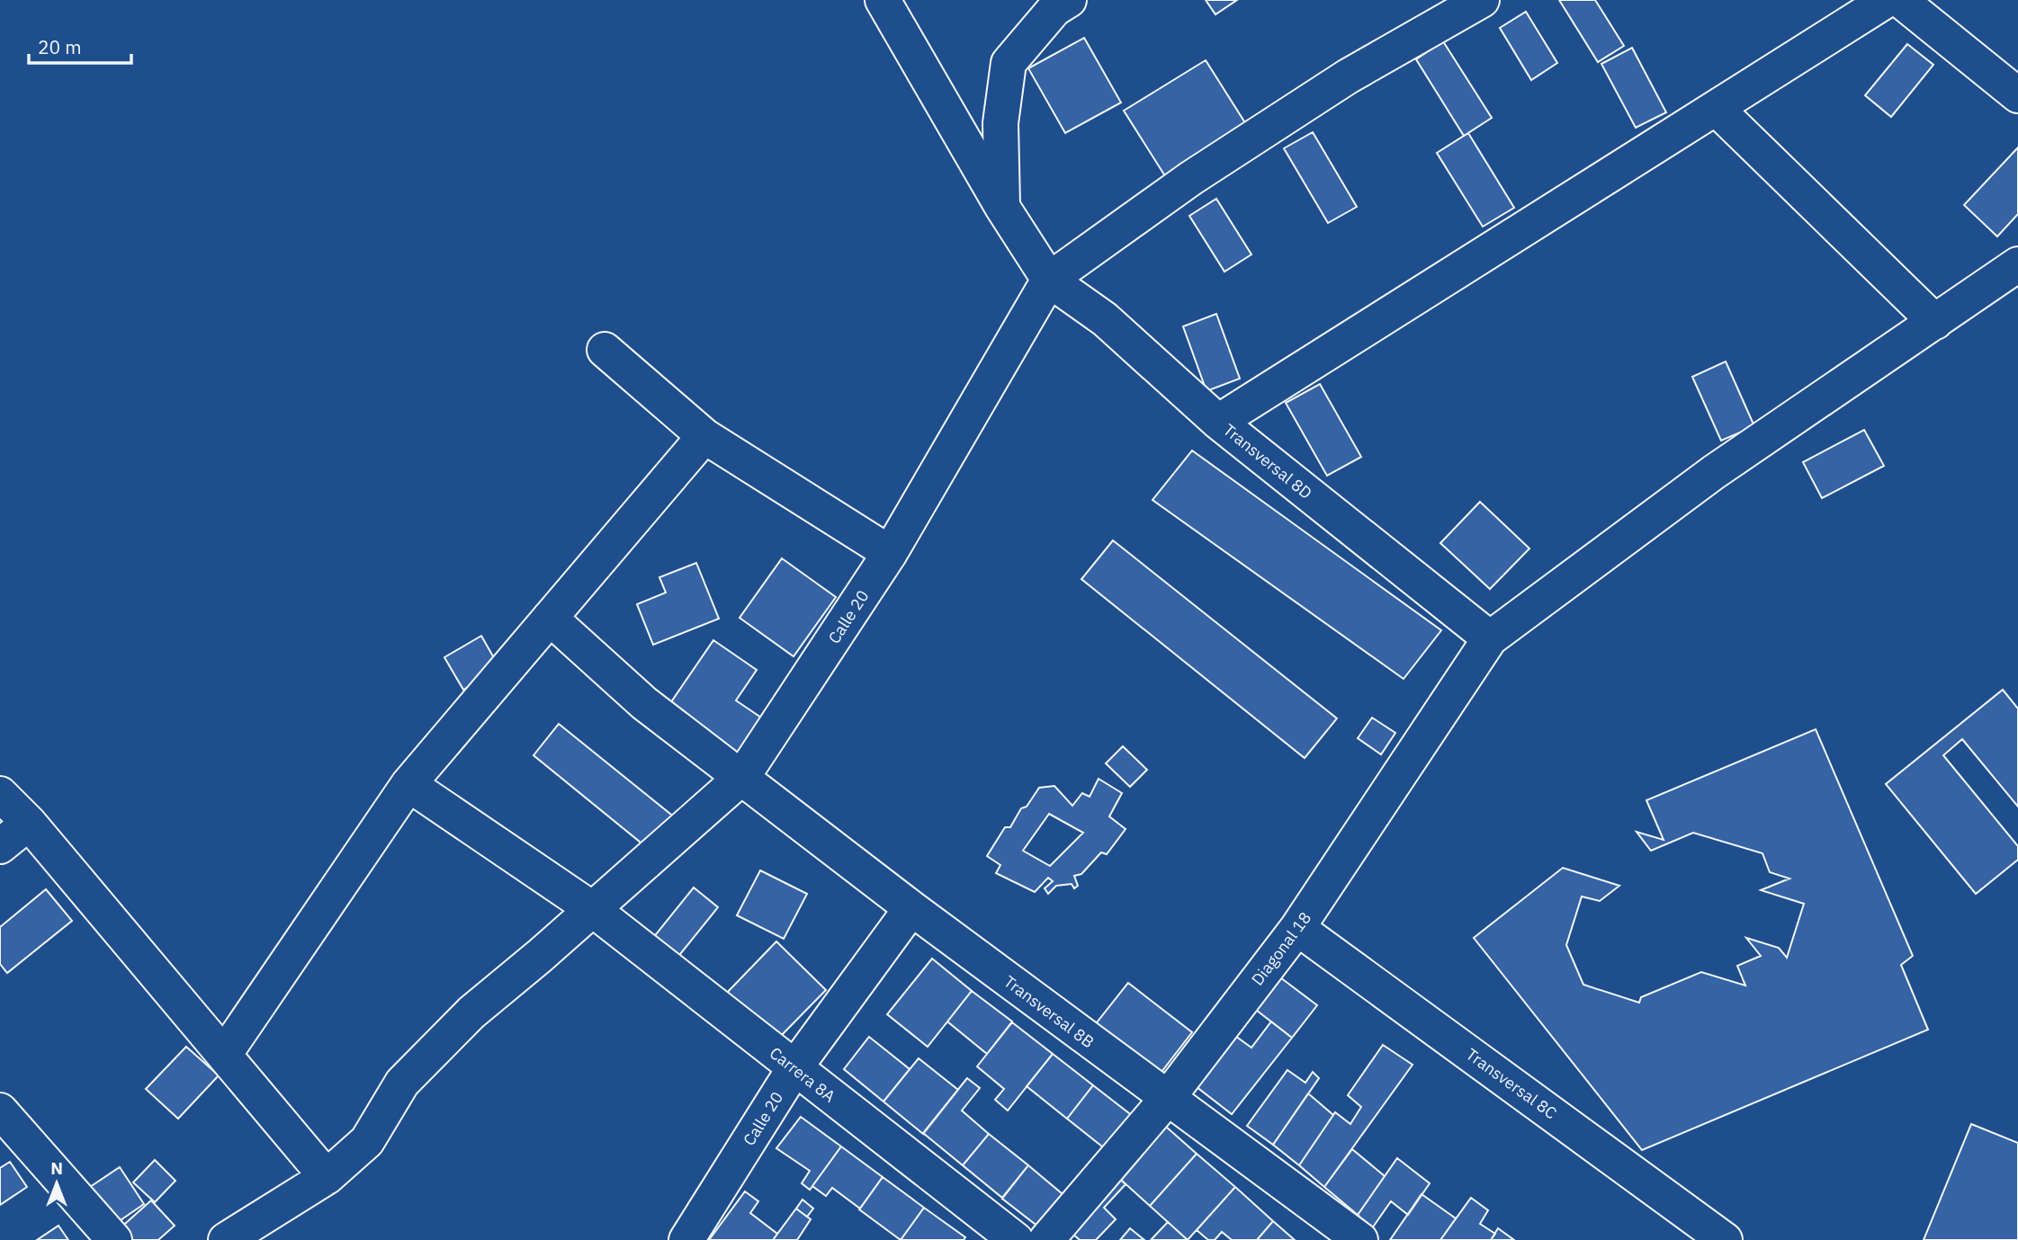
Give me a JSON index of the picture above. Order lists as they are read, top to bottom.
{
  "streets": {
    "street": [
      "Transversal 8D",
      "Calle 20",
      "Diagonal 18",
      "Transversal 8B",
      "Carrera 8A",
      "Transversal 8C"
    ]
  },
  "crossings": [
    ["Transversal 8D", "Calle 20"],
    ["Transversal 8D", "Diagonal 18"],
    ["Calle 20", "Transversal 8B"],
    ["Calle 20", "Carrera 8A"],
    ["Diagonal 18", "Transversal 8B"],
    ["Diagonal 18", "Transversal 8C"]
  ],
  "scale_bar": "20 m",
  "north": "top"
}
